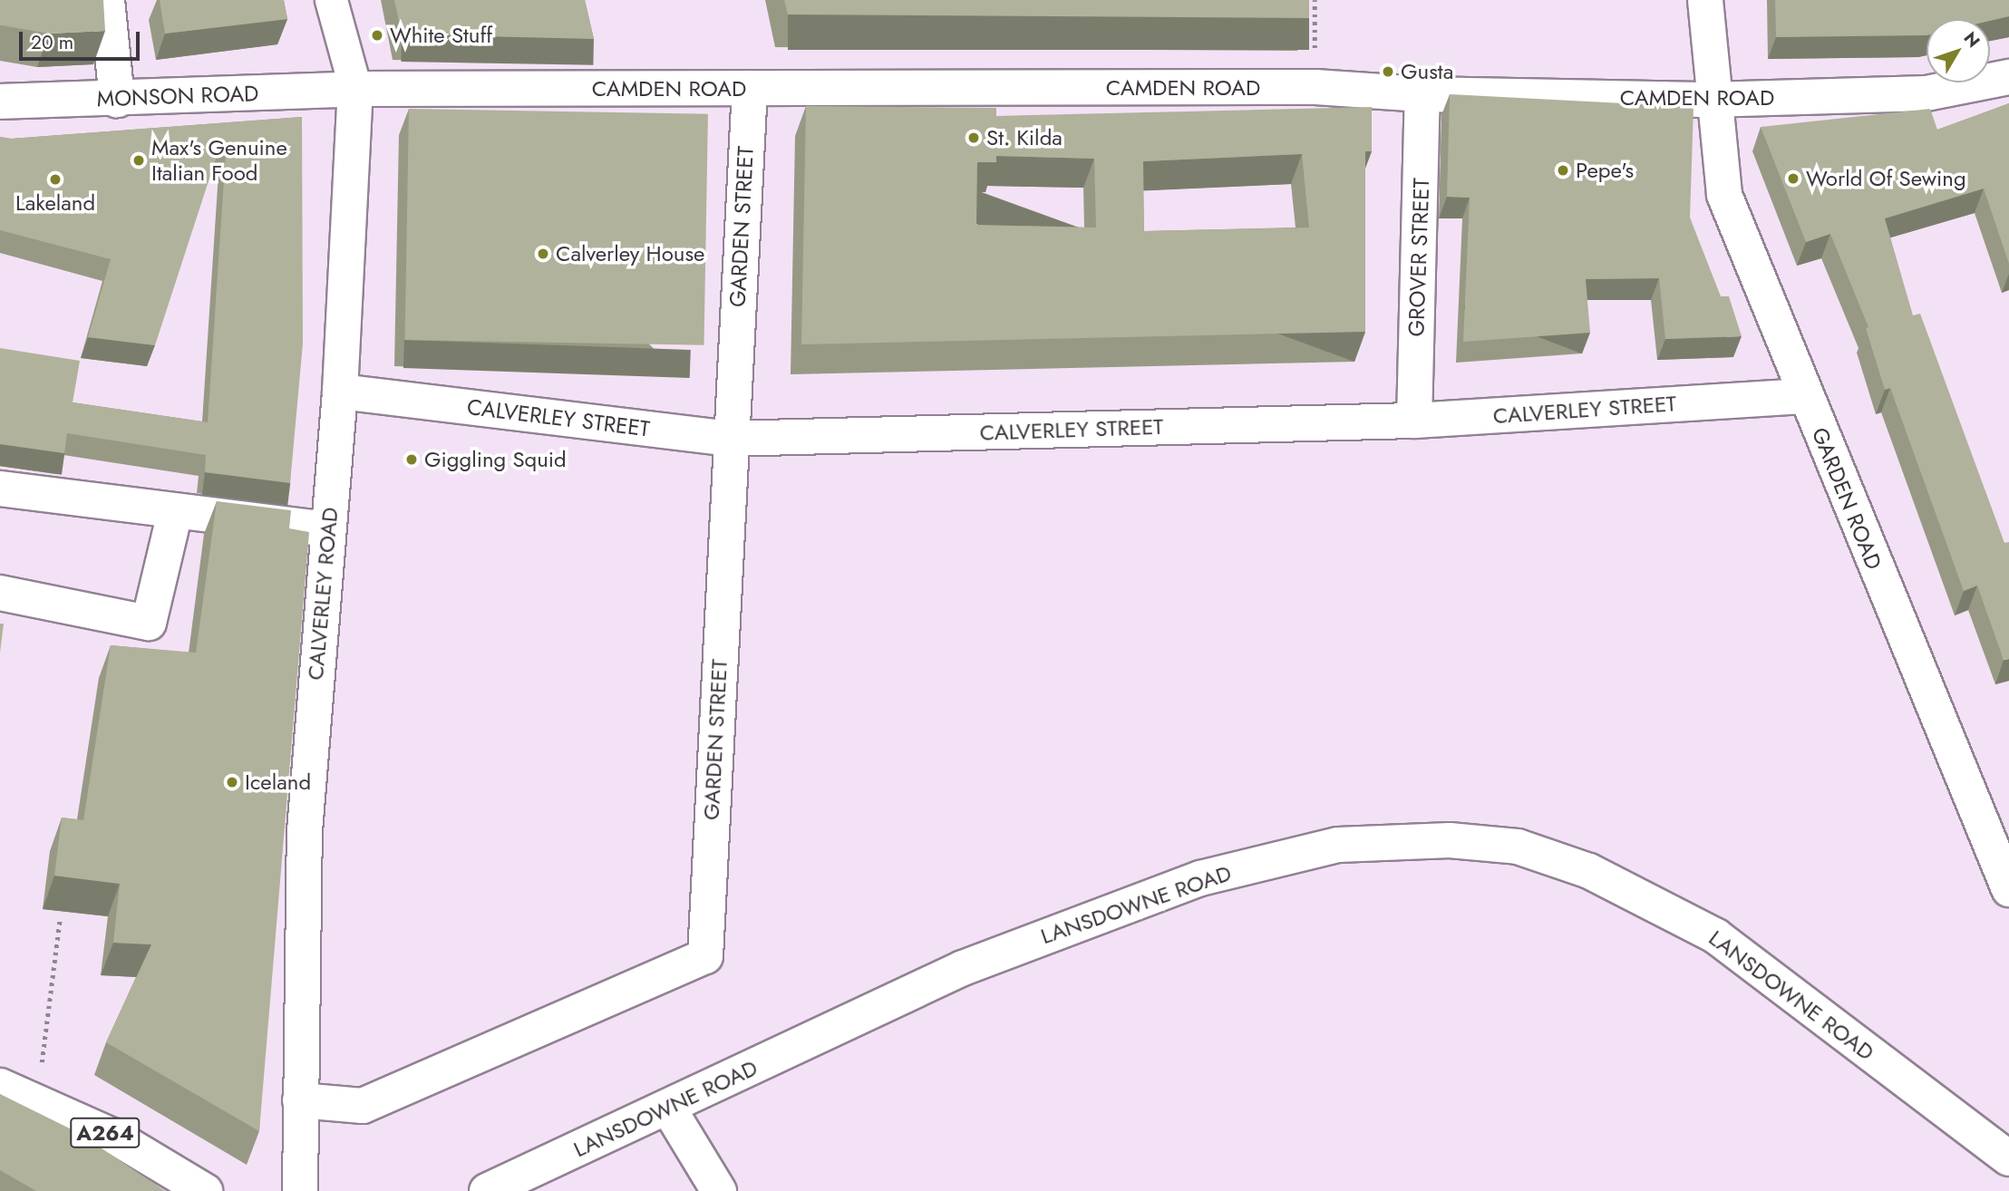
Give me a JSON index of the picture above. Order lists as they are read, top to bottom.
{
  "streets": {
    "street": [
      "CAMDEN ROAD",
      "MONSON ROAD",
      "GARDEN STREET",
      "GROVER STREET",
      "CALVERLEY STREET",
      "GARDEN ROAD",
      "CALVERLEY ROAD",
      "LANSDOWNE ROAD",
      "A264"
    ]
  },
  "crossings": [
    ["CAMDEN ROAD", "MONSON ROAD"],
    ["CAMDEN ROAD", "GARDEN STREET"],
    ["CAMDEN ROAD", "GROVER STREET"],
    ["CAMDEN ROAD", "GARDEN ROAD"],
    ["CAMDEN ROAD", "CALVERLEY ROAD"],
    ["MONSON ROAD", "CALVERLEY ROAD"],
    ["GARDEN STREET", "CALVERLEY STREET"],
    ["GARDEN STREET", "CALVERLEY ROAD"],
    ["GROVER STREET", "CALVERLEY STREET"],
    ["CALVERLEY STREET", "GARDEN ROAD"],
    ["CALVERLEY STREET", "CALVERLEY ROAD"]
  ],
  "places": [
    "White Stuff",
    "Gusta",
    "St. Kilda",
    "Max's Genuine Italian Food",
    "Pepe's",
    "World Of Sewing",
    "Lakeland",
    "Calverley House",
    "Giggling Squid",
    "Iceland"
  ],
  "scale_bar": "20 m",
  "north": "top right"
}
